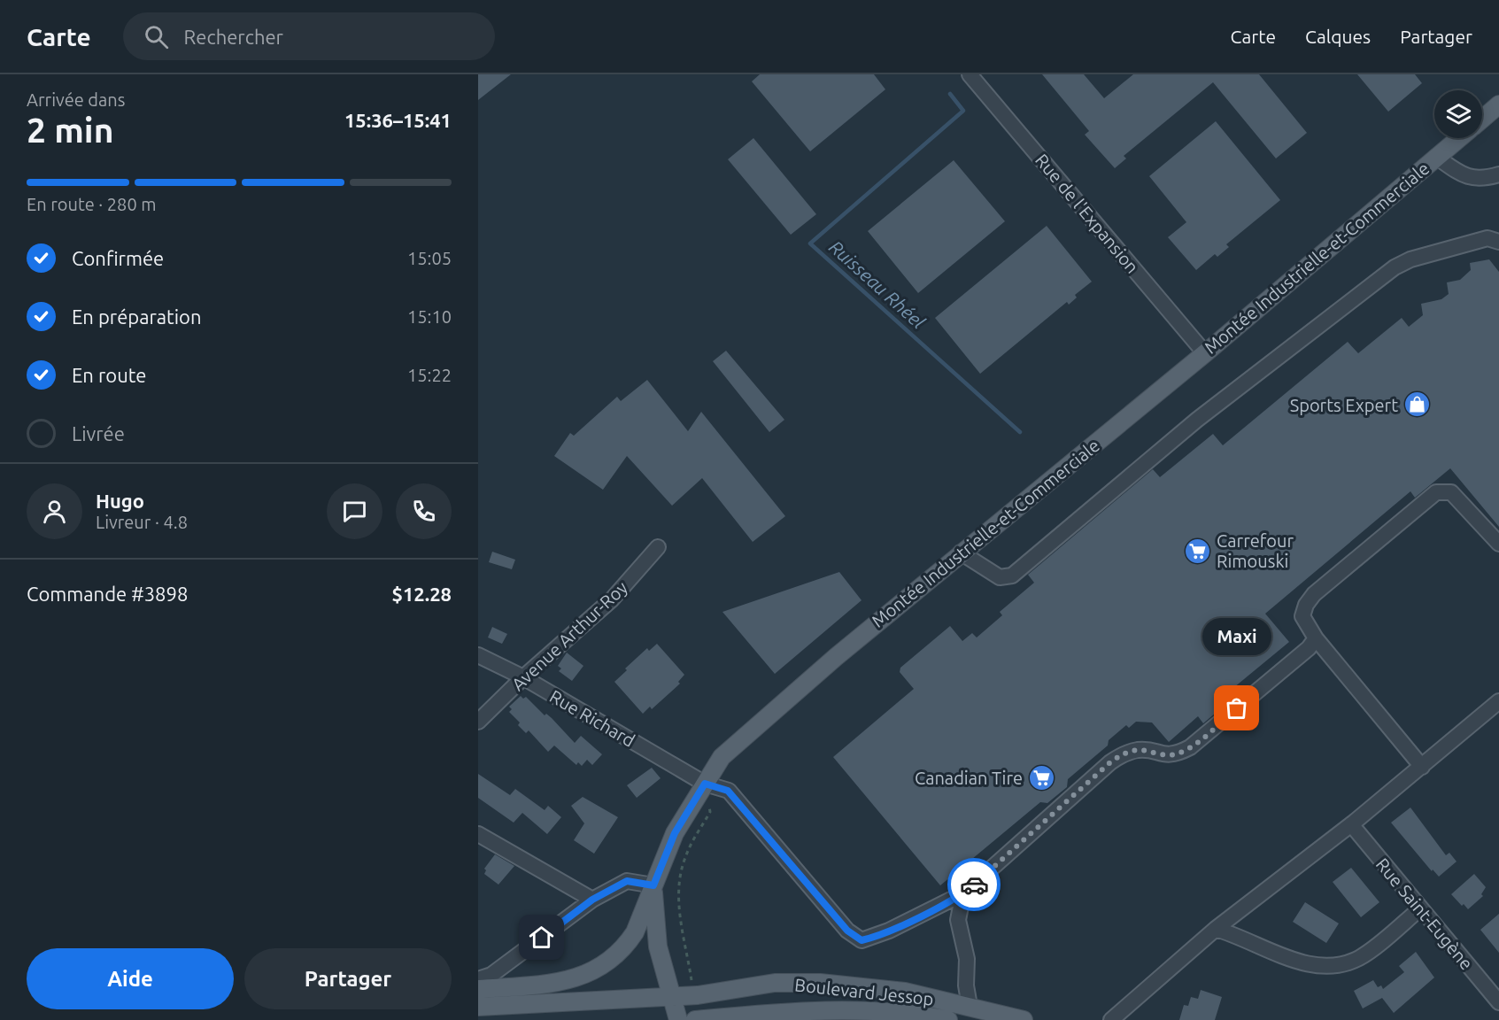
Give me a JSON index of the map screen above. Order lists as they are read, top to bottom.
{
  "streets": {
    "main road": ["Montée Industrielle-et-Commerciale", "Boulevard Jessop"],
    "street": [
      "Rue de l'Expansion",
      "Avenue Arthur-Roy",
      "Rue Richard",
      "Rue Saint-Eugène"
    ]
  },
  "crossings": [
    ["Rue de l'Expansion", "Montée Industrielle-et-Commerciale"],
    ["Montée Industrielle-et-Commerciale", "Rue Richard"],
    ["Montée Industrielle-et-Commerciale", "Boulevard Jessop"],
    ["Avenue Arthur-Roy", "Rue Richard"]
  ],
  "water": ["Ruisseau Rhéel"],
  "places": {
    "shop": ["Sports Expert"],
    "supermarket": ["Carrefour Rimouski", "Canadian Tire"],
    "other": ["Maxi"]
  },
  "page": {
    "header": "Carte",
    "search": "Rechercher",
    "nav": ["Carte", "Calques", "Partager"],
    "heading": ["2 min", "Arrivée dans", "15:36–15:41"],
    "panel": [
      "Hugo",
      "Livreur · 4.8",
      "Commande #3898",
      "$12.28"
    ],
    "bar": "En route · 280 m",
    "list": [
      ["Confirmée", "15:05"],
      ["En préparation", "15:10"],
      ["En route", "15:22"],
      "Livrée"
    ],
    "bubble": "Maxi",
    "buttons": ["Aide", "Partager"]
  }
}
